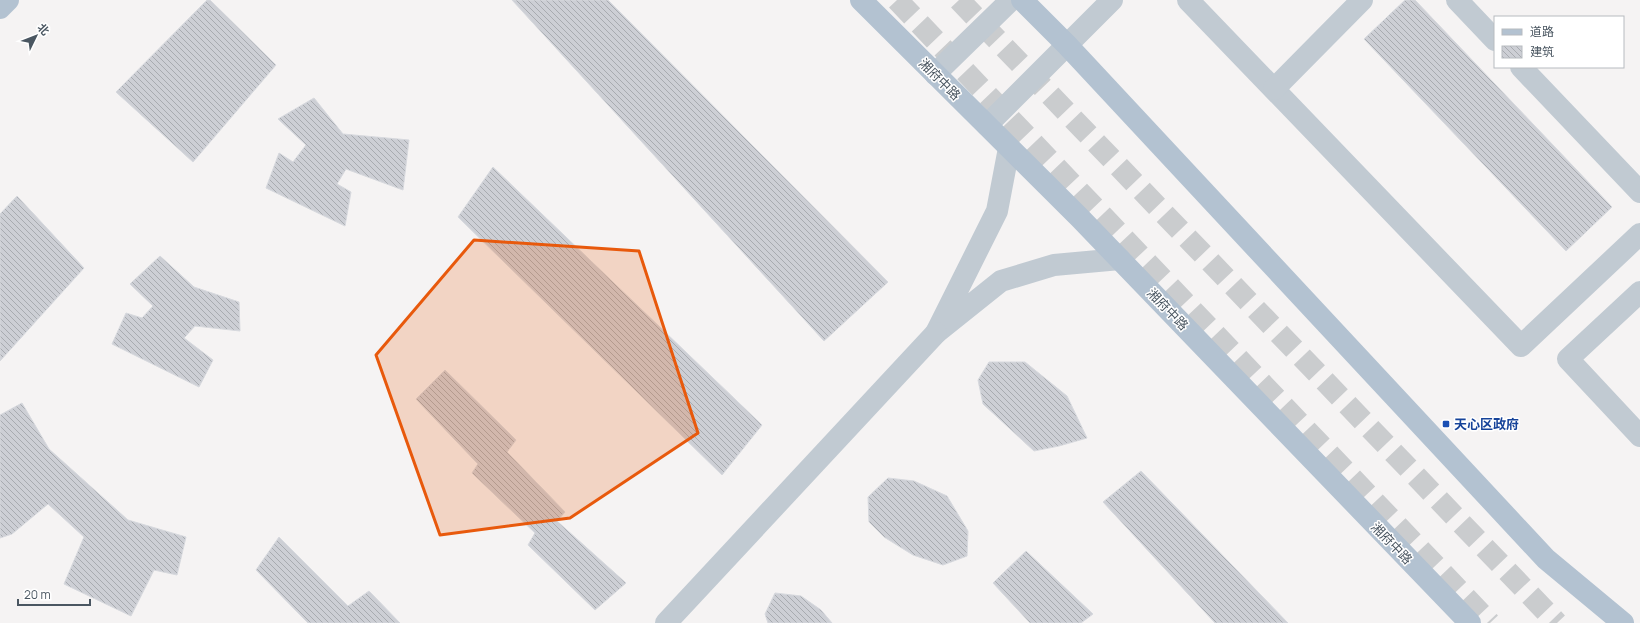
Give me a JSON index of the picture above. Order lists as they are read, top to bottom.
{
  "streets": {
    "main road": ["湘府中路"]
  },
  "places": {
    "transit": ["天心区政府"]
  },
  "legend": ["道路", "建筑"],
  "scale_bar": "20 m",
  "north": "top right"
}
